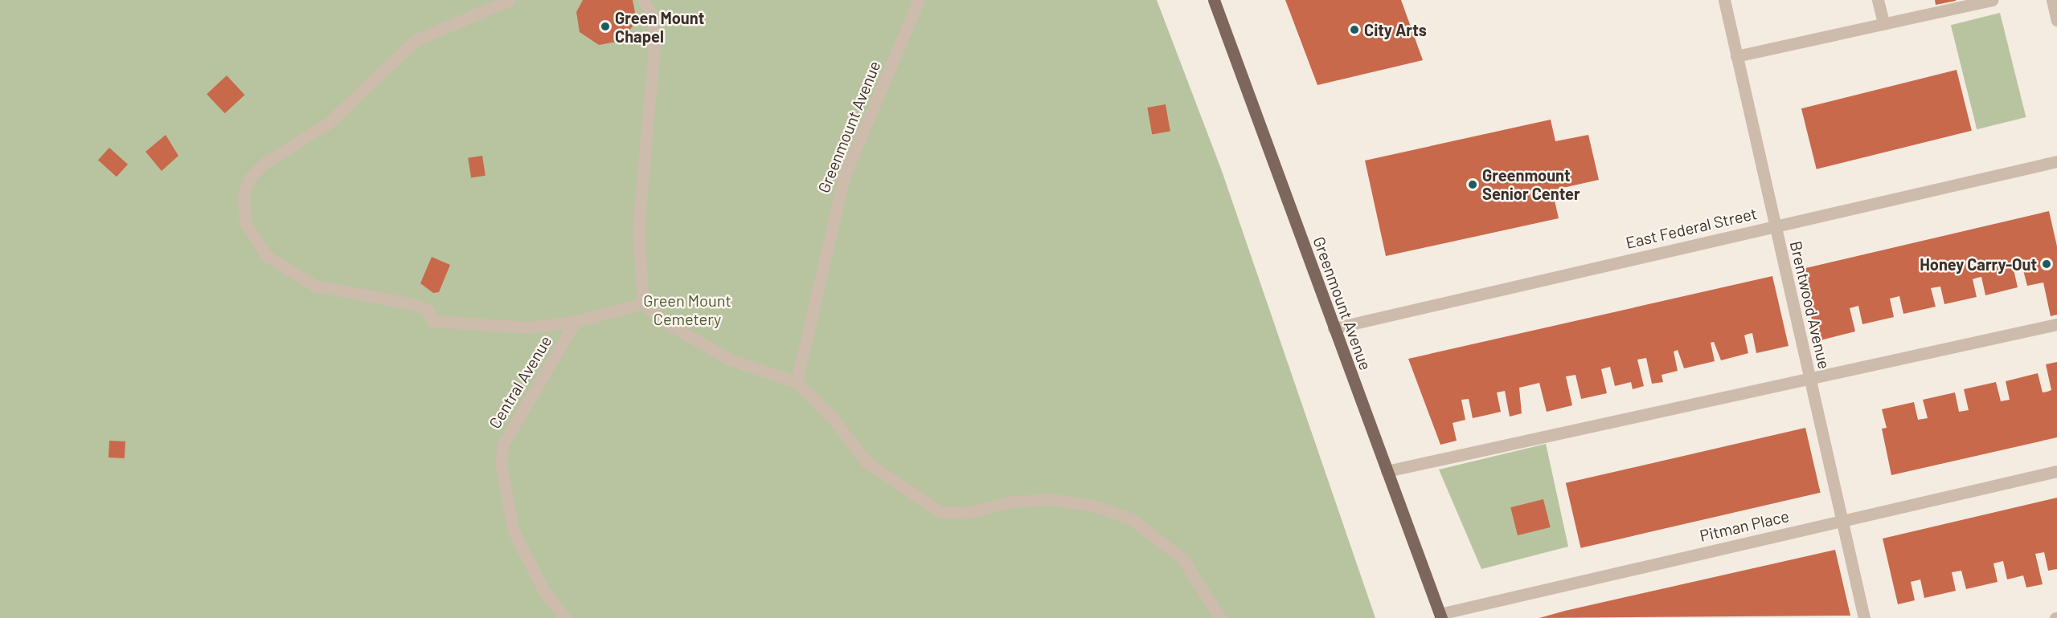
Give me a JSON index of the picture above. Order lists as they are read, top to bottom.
{
  "streets": {
    "main road": ["Greenmount Avenue"],
    "street": [
      "East Federal Street",
      "Brentwood Avenue",
      "Central Avenue",
      "Pitman Place"
    ]
  },
  "crossings": [
    ["Greenmount Avenue", "East Federal Street"],
    ["Greenmount Avenue", "Pitman Place"],
    ["East Federal Street", "Brentwood Avenue"],
    ["Brentwood Avenue", "Pitman Place"]
  ],
  "parks": ["Green Mount Cemetery"],
  "places": [
    "Green Mount Chapel",
    "City Arts",
    "Greenmount Senior Center",
    "Honey Carry-Out"
  ]
}
